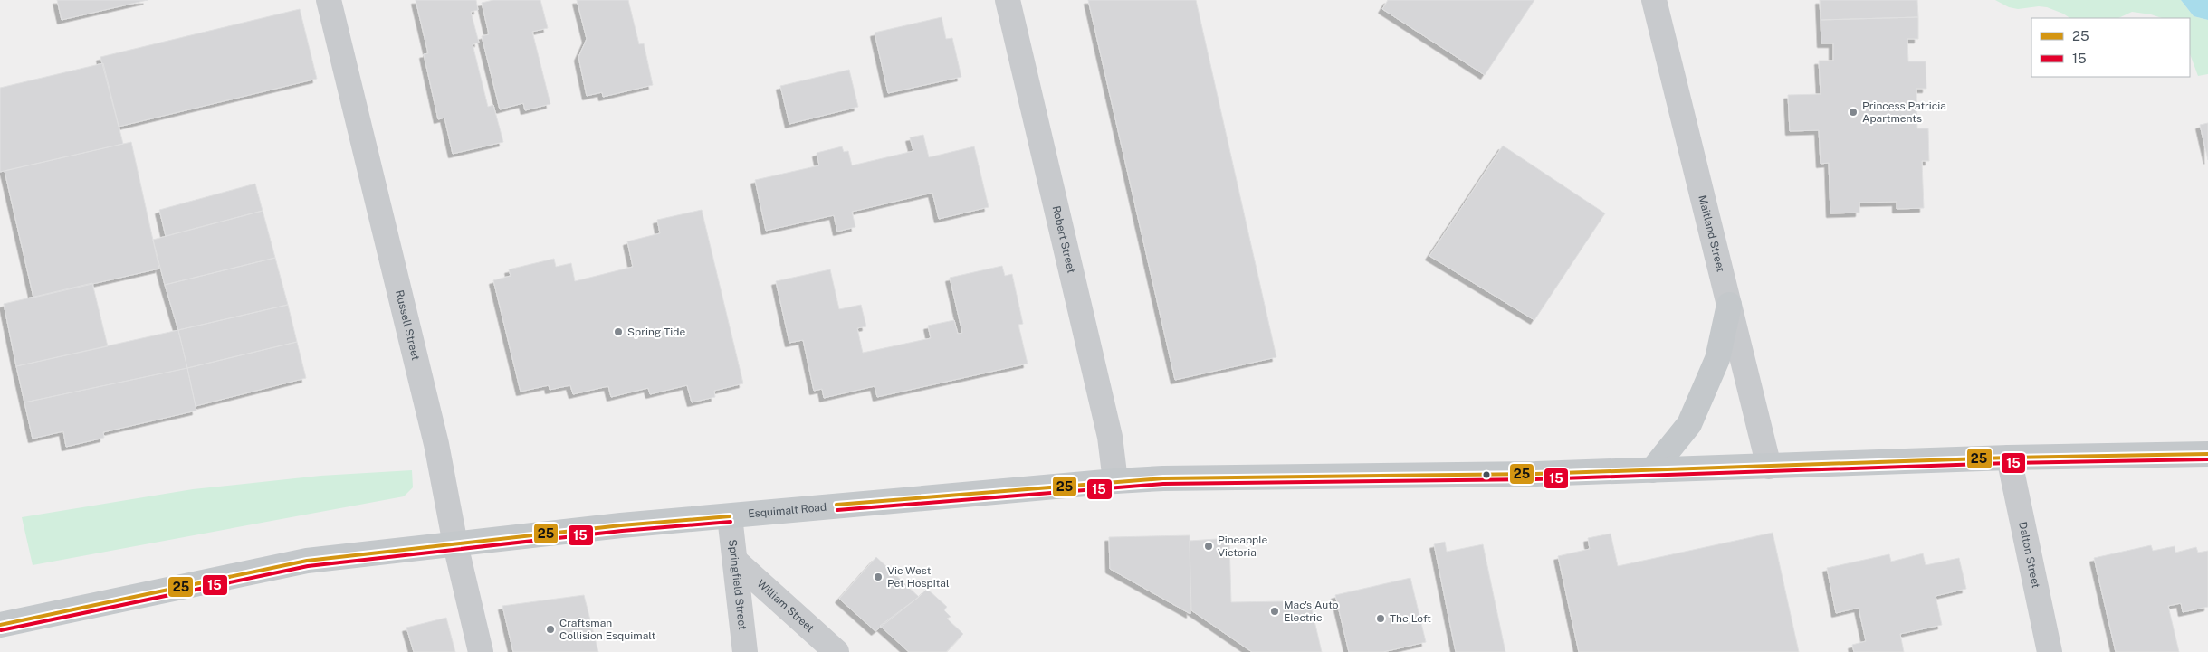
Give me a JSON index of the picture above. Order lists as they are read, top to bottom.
{
  "streets": {
    "main road": ["Esquimalt Road"],
    "street": [
      "Maitland Street",
      "Robert Street",
      "Russell Street",
      "Dalton Street",
      "Springfield Street",
      "William Street"
    ]
  },
  "crossings": [
    ["Maitland Street", "Esquimalt Road"],
    ["Robert Street", "Esquimalt Road"],
    ["Russell Street", "Esquimalt Road"],
    ["Esquimalt Road", "Dalton Street"],
    ["Esquimalt Road", "Springfield Street"],
    ["Springfield Street", "William Street"]
  ],
  "places": [
    "Princess Patricia Apartments",
    "Spring Tide",
    "Pineapple Victoria",
    "Vic West Pet Hospital",
    "Mac's Auto Electric",
    "The Loft",
    "Craftsman Collision Esquimalt"
  ],
  "lines": ["transit line 25", "transit line 15"],
  "legend": ["25", "15"]
}
